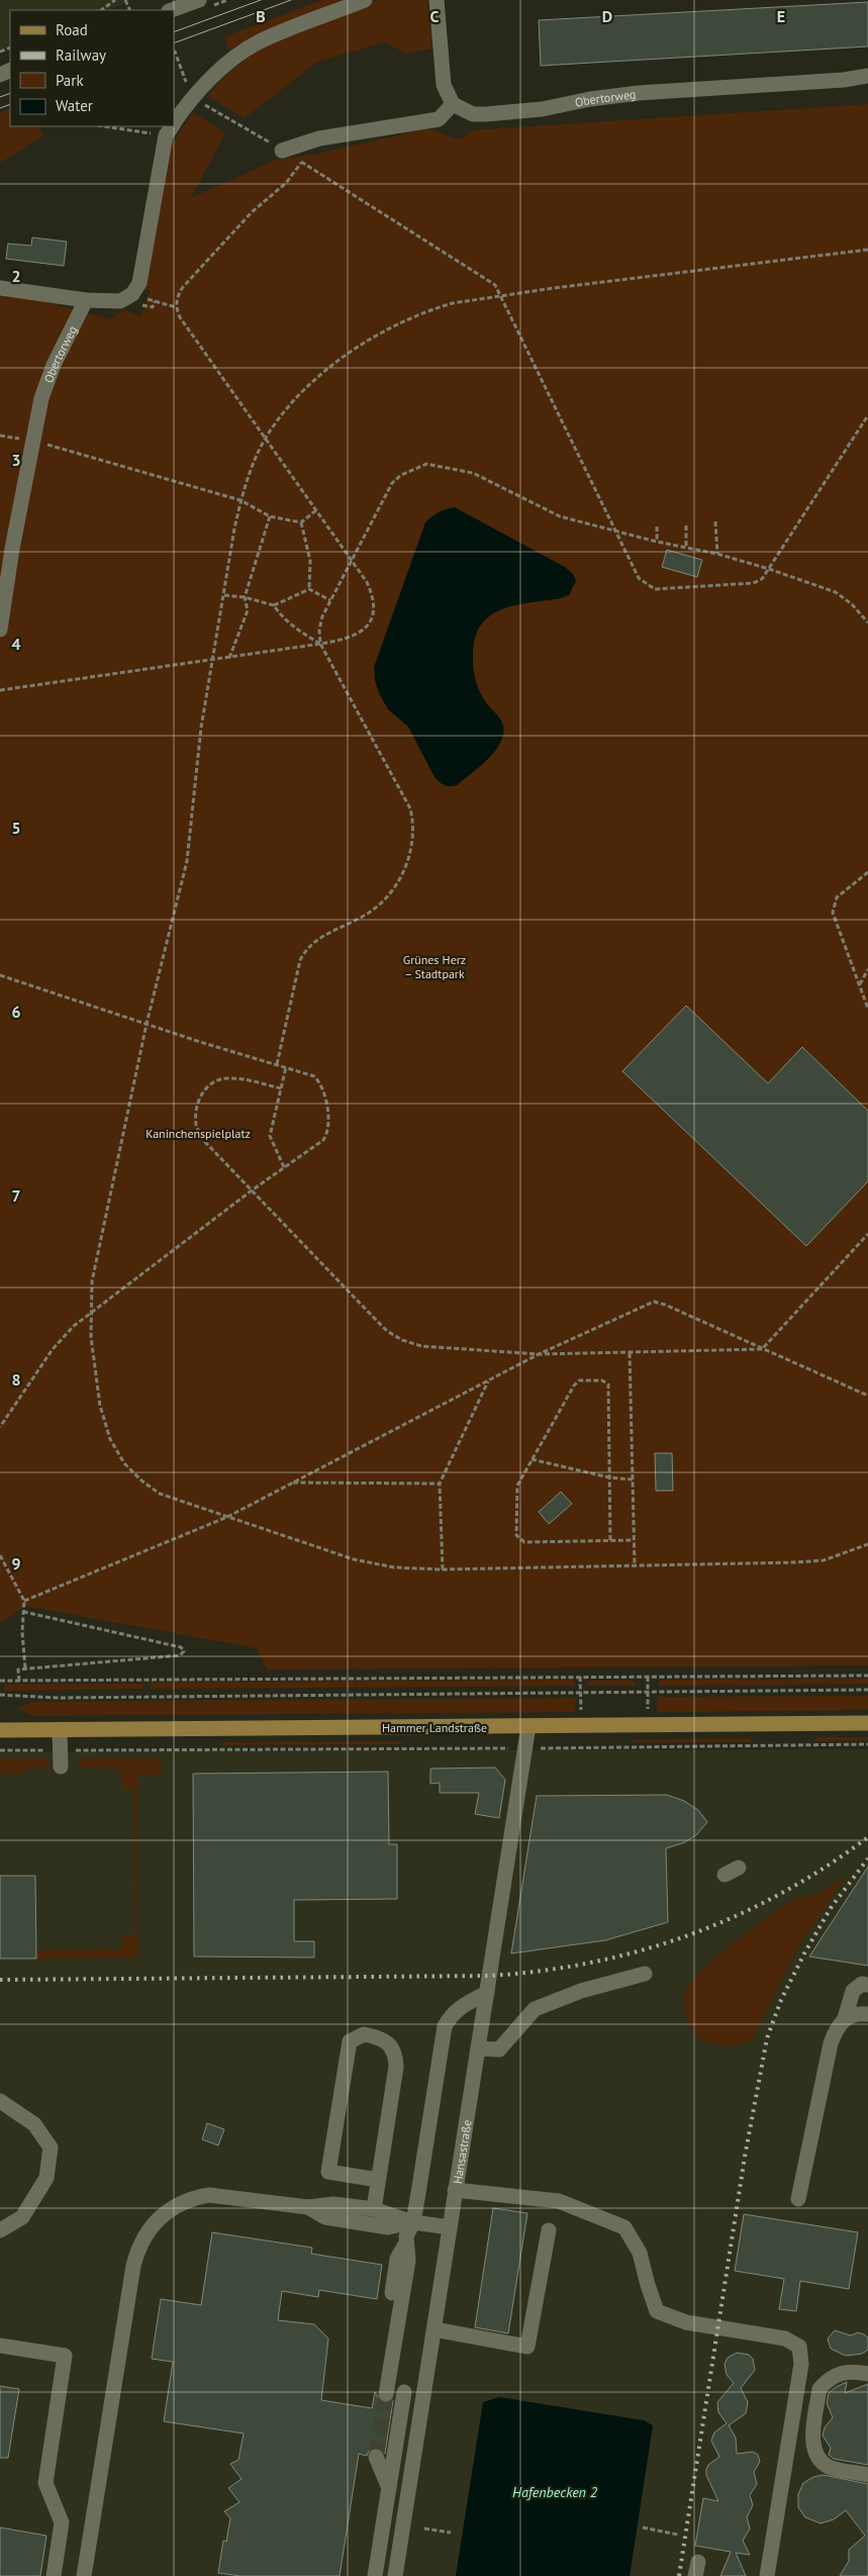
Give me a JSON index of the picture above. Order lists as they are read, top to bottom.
{
  "streets": {
    "main road": ["Hammer Landstraße"],
    "street": ["Obertorweg", "Hansastraße"]
  },
  "crossings": [
    ["Hammer Landstraße", "Hansastraße"]
  ],
  "water": ["Hafenbecken 2"],
  "parks": ["Grünes Herz – Stadtpark", "Kaninchenspielplatz"],
  "legend": [
    "Road",
    "Railway",
    "Park",
    "Water"
  ],
  "grid": {
    "columns": [
      "B",
      "C",
      "D",
      "E"
    ],
    "rows": [
      "2",
      "3",
      "4",
      "5",
      "6",
      "7",
      "8",
      "9"
    ]
  }
}
